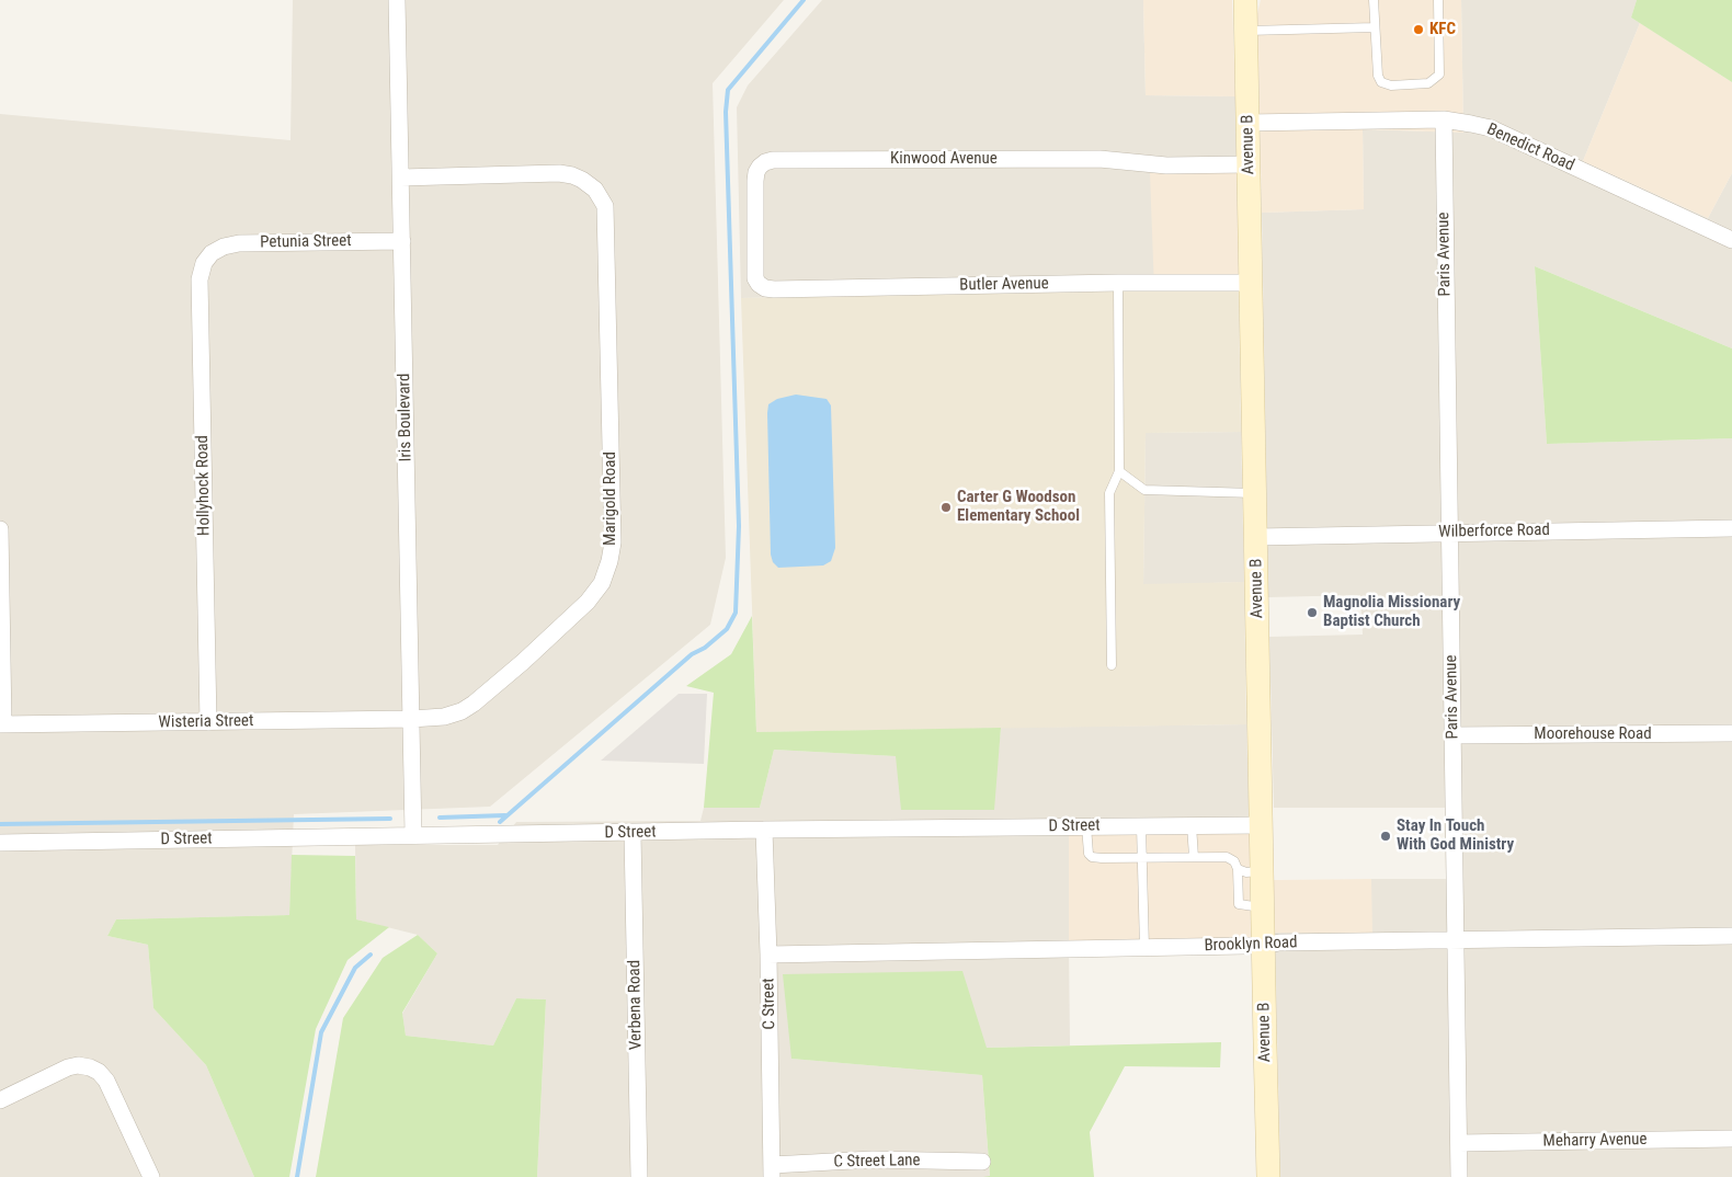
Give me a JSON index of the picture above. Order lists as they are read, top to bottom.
{
  "streets": {
    "main road": ["Avenue B"],
    "street": [
      "Benedict Road",
      "Kinwood Avenue",
      "Petunia Street",
      "Paris Avenue",
      "Butler Avenue",
      "Iris Boulevard",
      "Hollyhock Road",
      "Marigold Road",
      "Wilberforce Road",
      "Wisteria Street",
      "Moorehouse Road",
      "D Street",
      "Brooklyn Road",
      "C Street",
      "Verbena Road",
      "Meharry Avenue",
      "C Street Lane"
    ]
  },
  "crossings": [
    ["Avenue B", "Benedict Road"],
    ["Avenue B", "Kinwood Avenue"],
    ["Avenue B", "Butler Avenue"],
    ["Avenue B", "Wilberforce Road"],
    ["Avenue B", "D Street"],
    ["Avenue B", "Brooklyn Road"],
    ["Benedict Road", "Paris Avenue"],
    ["Kinwood Avenue", "Butler Avenue"],
    ["Petunia Street", "Iris Boulevard"],
    ["Petunia Street", "Hollyhock Road"],
    ["Paris Avenue", "Wilberforce Road"],
    ["Paris Avenue", "Moorehouse Road"],
    ["Paris Avenue", "Brooklyn Road"],
    ["Paris Avenue", "Meharry Avenue"],
    ["Iris Boulevard", "Marigold Road"],
    ["Iris Boulevard", "Wisteria Street"],
    ["Iris Boulevard", "D Street"],
    ["Hollyhock Road", "Wisteria Street"],
    ["Marigold Road", "Wisteria Street"],
    ["D Street", "C Street"],
    ["D Street", "Verbena Road"],
    ["Brooklyn Road", "C Street"],
    ["C Street", "C Street Lane"]
  ],
  "places": [
    "KFC",
    "Carter G Woodson Elementary School",
    "Magnolia Missionary Baptist Church",
    "Stay In Touch With God Ministry"
  ]
}
